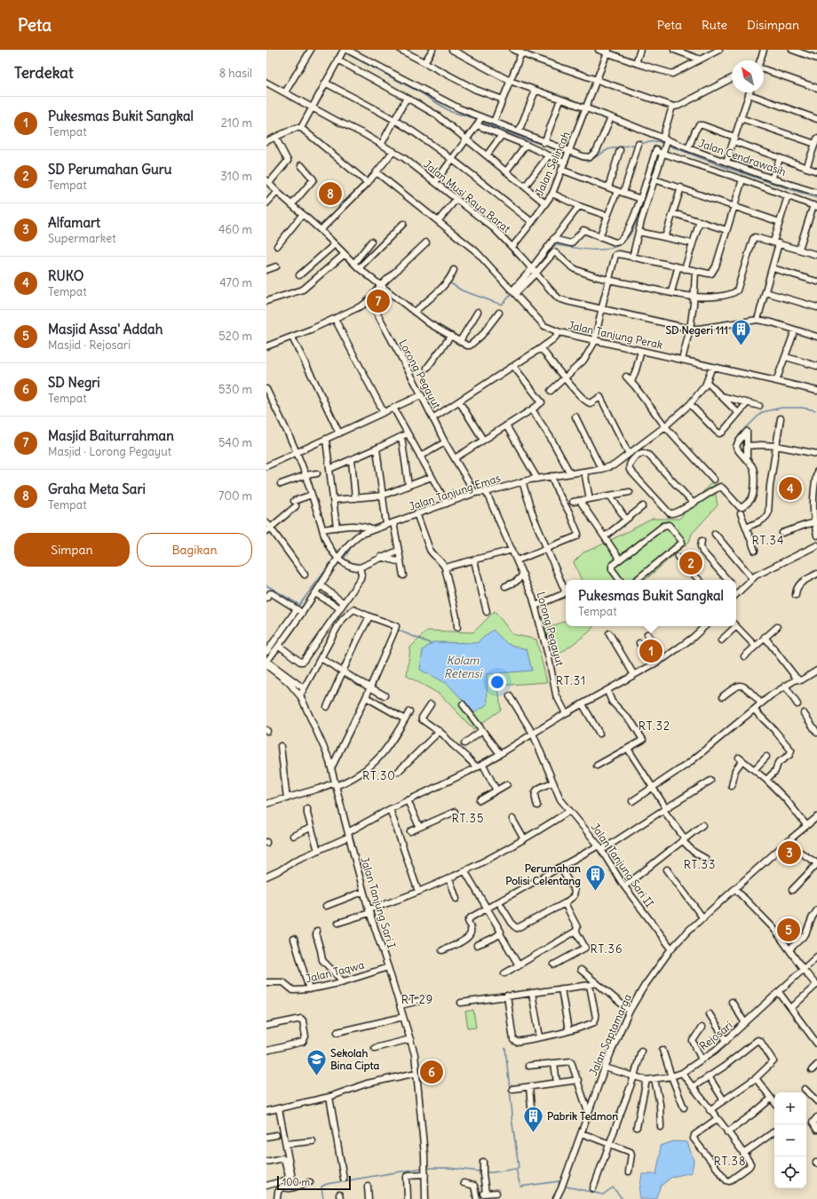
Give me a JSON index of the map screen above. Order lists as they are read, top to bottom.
{
  "streets": {
    "street": [
      "Jalan Cendrawasih",
      "Jalan Selincah",
      "Jalan Musi Raya Barat",
      "Jalan Tanjung Perak",
      "Lorong Pegayut",
      "Jalan Tanjung Emas",
      "Jalan Tanjung Sari II",
      "Jalan Tanjung Sari I",
      "Jalan Taqwa",
      "Jalan Saptamarga",
      "Rejosari"
    ]
  },
  "crossings": [
    ["Jalan Cendrawasih", "Jalan Selincah"],
    ["Jalan Selincah", "Jalan Musi Raya Barat"],
    ["Jalan Tanjung Perak", "Lorong Pegayut"],
    ["Jalan Tanjung Perak", "Jalan Tanjung Emas"],
    ["Lorong Pegayut", "Jalan Tanjung Emas"],
    ["Jalan Tanjung Emas", "Jalan Tanjung Sari I"],
    ["Jalan Tanjung Sari II", "Jalan Saptamarga"],
    ["Jalan Tanjung Sari I", "Jalan Taqwa"],
    ["Jalan Saptamarga", "Rejosari"]
  ],
  "districts": [
    "RT.34",
    "RT.31",
    "RT.32",
    "RT.30",
    "RT.35",
    "RT.33",
    "RT.36",
    "RT.29",
    "RT.38"
  ],
  "water": ["Kolam Retensi"],
  "places": {
    "building": ["SD Negeri 111", "Perumahan Polisi Celentang", "Pabrik Tedmon"],
    "school or university": ["Sekolah Bina Cipta"]
  },
  "scale_bar": "100 m",
  "north": "top left",
  "page": {
    "header": "Peta",
    "nav": ["Peta", "Rute", "Disimpan"],
    "heading": ["Terdekat", "8 hasil"],
    "list": [
      {
        "mark": "1",
        "name": "Pukesmas Bukit Sangkal",
        "note": "Tempat",
        "value": "210 m"
      },
      {
        "mark": "2",
        "name": "SD Perumahan Guru",
        "note": "Tempat",
        "value": "310 m"
      },
      {
        "mark": "3",
        "name": "Alfamart",
        "note": "Supermarket",
        "value": "460 m"
      },
      {
        "mark": "4",
        "name": "RUKO",
        "note": "Tempat",
        "value": "470 m"
      },
      {
        "mark": "5",
        "name": "Masjid Assa' Addah",
        "note": "Masjid · Rejosari",
        "value": "520 m"
      },
      {
        "mark": "6",
        "name": "SD Negri",
        "note": "Tempat",
        "value": "530 m"
      },
      {
        "mark": "7",
        "name": "Masjid Baiturrahman",
        "note": "Masjid · Lorong Pegayut",
        "value": "540 m"
      },
      {
        "mark": "8",
        "name": "Graha Meta Sari",
        "note": "Tempat",
        "value": "700 m"
      }
    ],
    "pins": [
      "8",
      "7",
      "4",
      "2",
      "1",
      "3",
      "5",
      "6"
    ],
    "buttons": ["Simpan", "Bagikan"],
    "popup": ["Pukesmas Bukit Sangkal", "Tempat"],
    "map_buttons": ["+", "−"],
    "scale": "100 m"
  }
}
